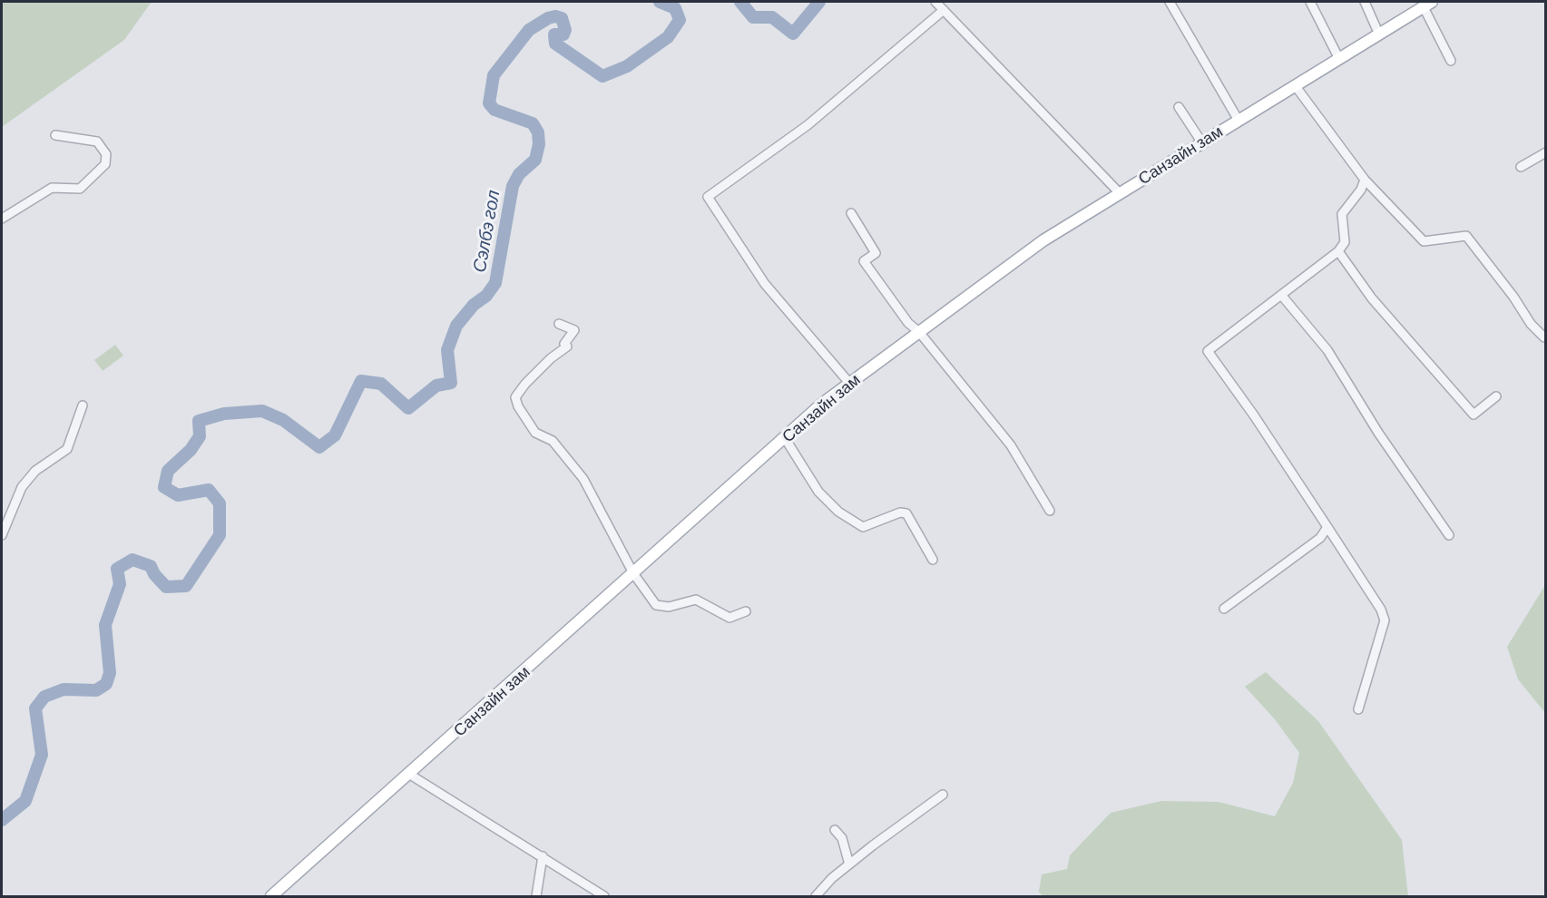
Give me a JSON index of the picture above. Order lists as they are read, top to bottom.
{
  "streets": {
    "main road": ["Санзайн зам"]
  },
  "water": ["Сэлбэ гол"]
}
